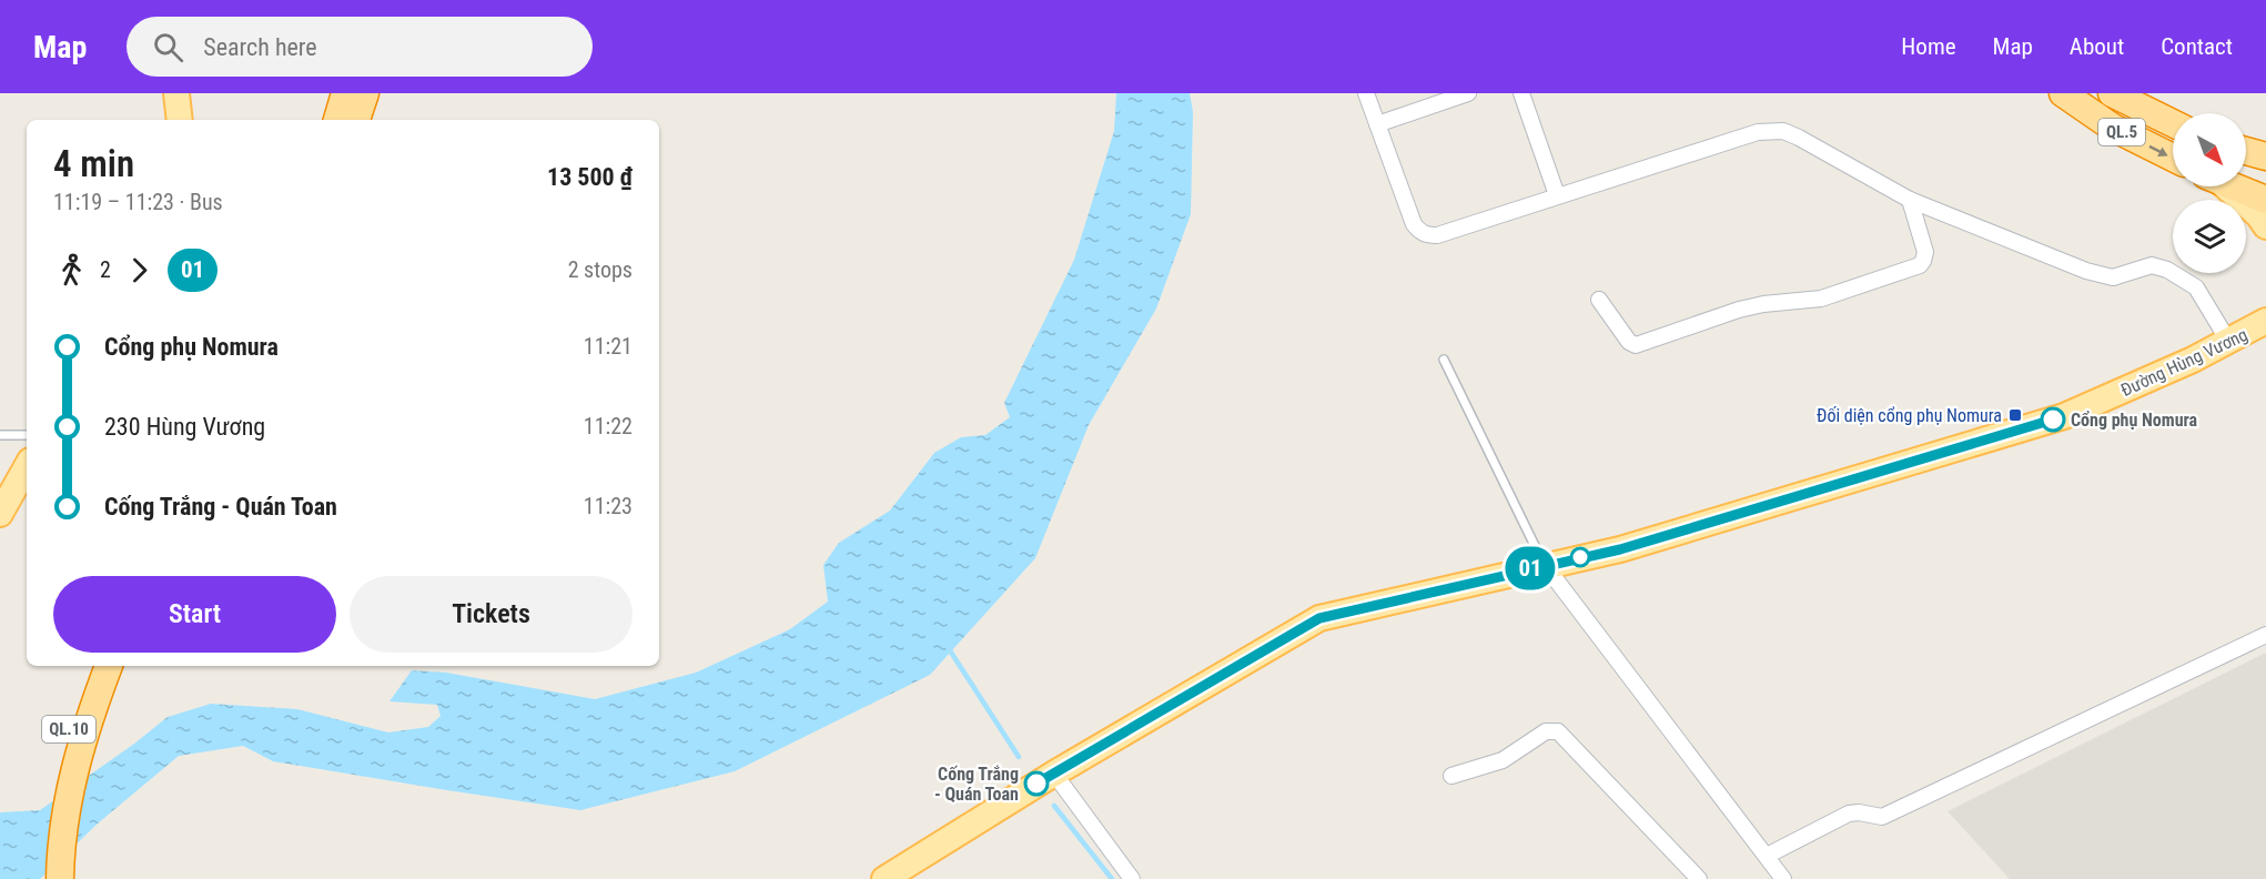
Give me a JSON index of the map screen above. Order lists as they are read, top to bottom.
{
  "streets": {
    "highway": ["QL.5", "QL.10"],
    "main road": ["Đường Hùng Vương"]
  },
  "places": {
    "transit": ["Đối diện cổng phụ Nomura"],
    "other": ["Cổng phụ Nomura", "Cống Trắng - Quán Toan"]
  },
  "lines": ["bus line 01"],
  "north": "bottom right",
  "page": {
    "header": "Map",
    "search": "Search here",
    "nav": [
      "Home",
      "Map",
      "About",
      "Contact"
    ],
    "on_map": "01",
    "heading": ["4 min", "11:19 – 11:23 · Bus", "13 500 ₫"],
    "legs": ["2", "01", "2 stops"],
    "list": [
      {
        "name": "Cổng phụ Nomura",
        "value": "11:21"
      },
      {
        "name": "230 Hùng Vương",
        "value": "11:22"
      },
      {
        "name": "Cống Trắng - Quán Toan",
        "value": "11:23"
      }
    ],
    "buttons": ["Start", "Tickets"]
  }
}
